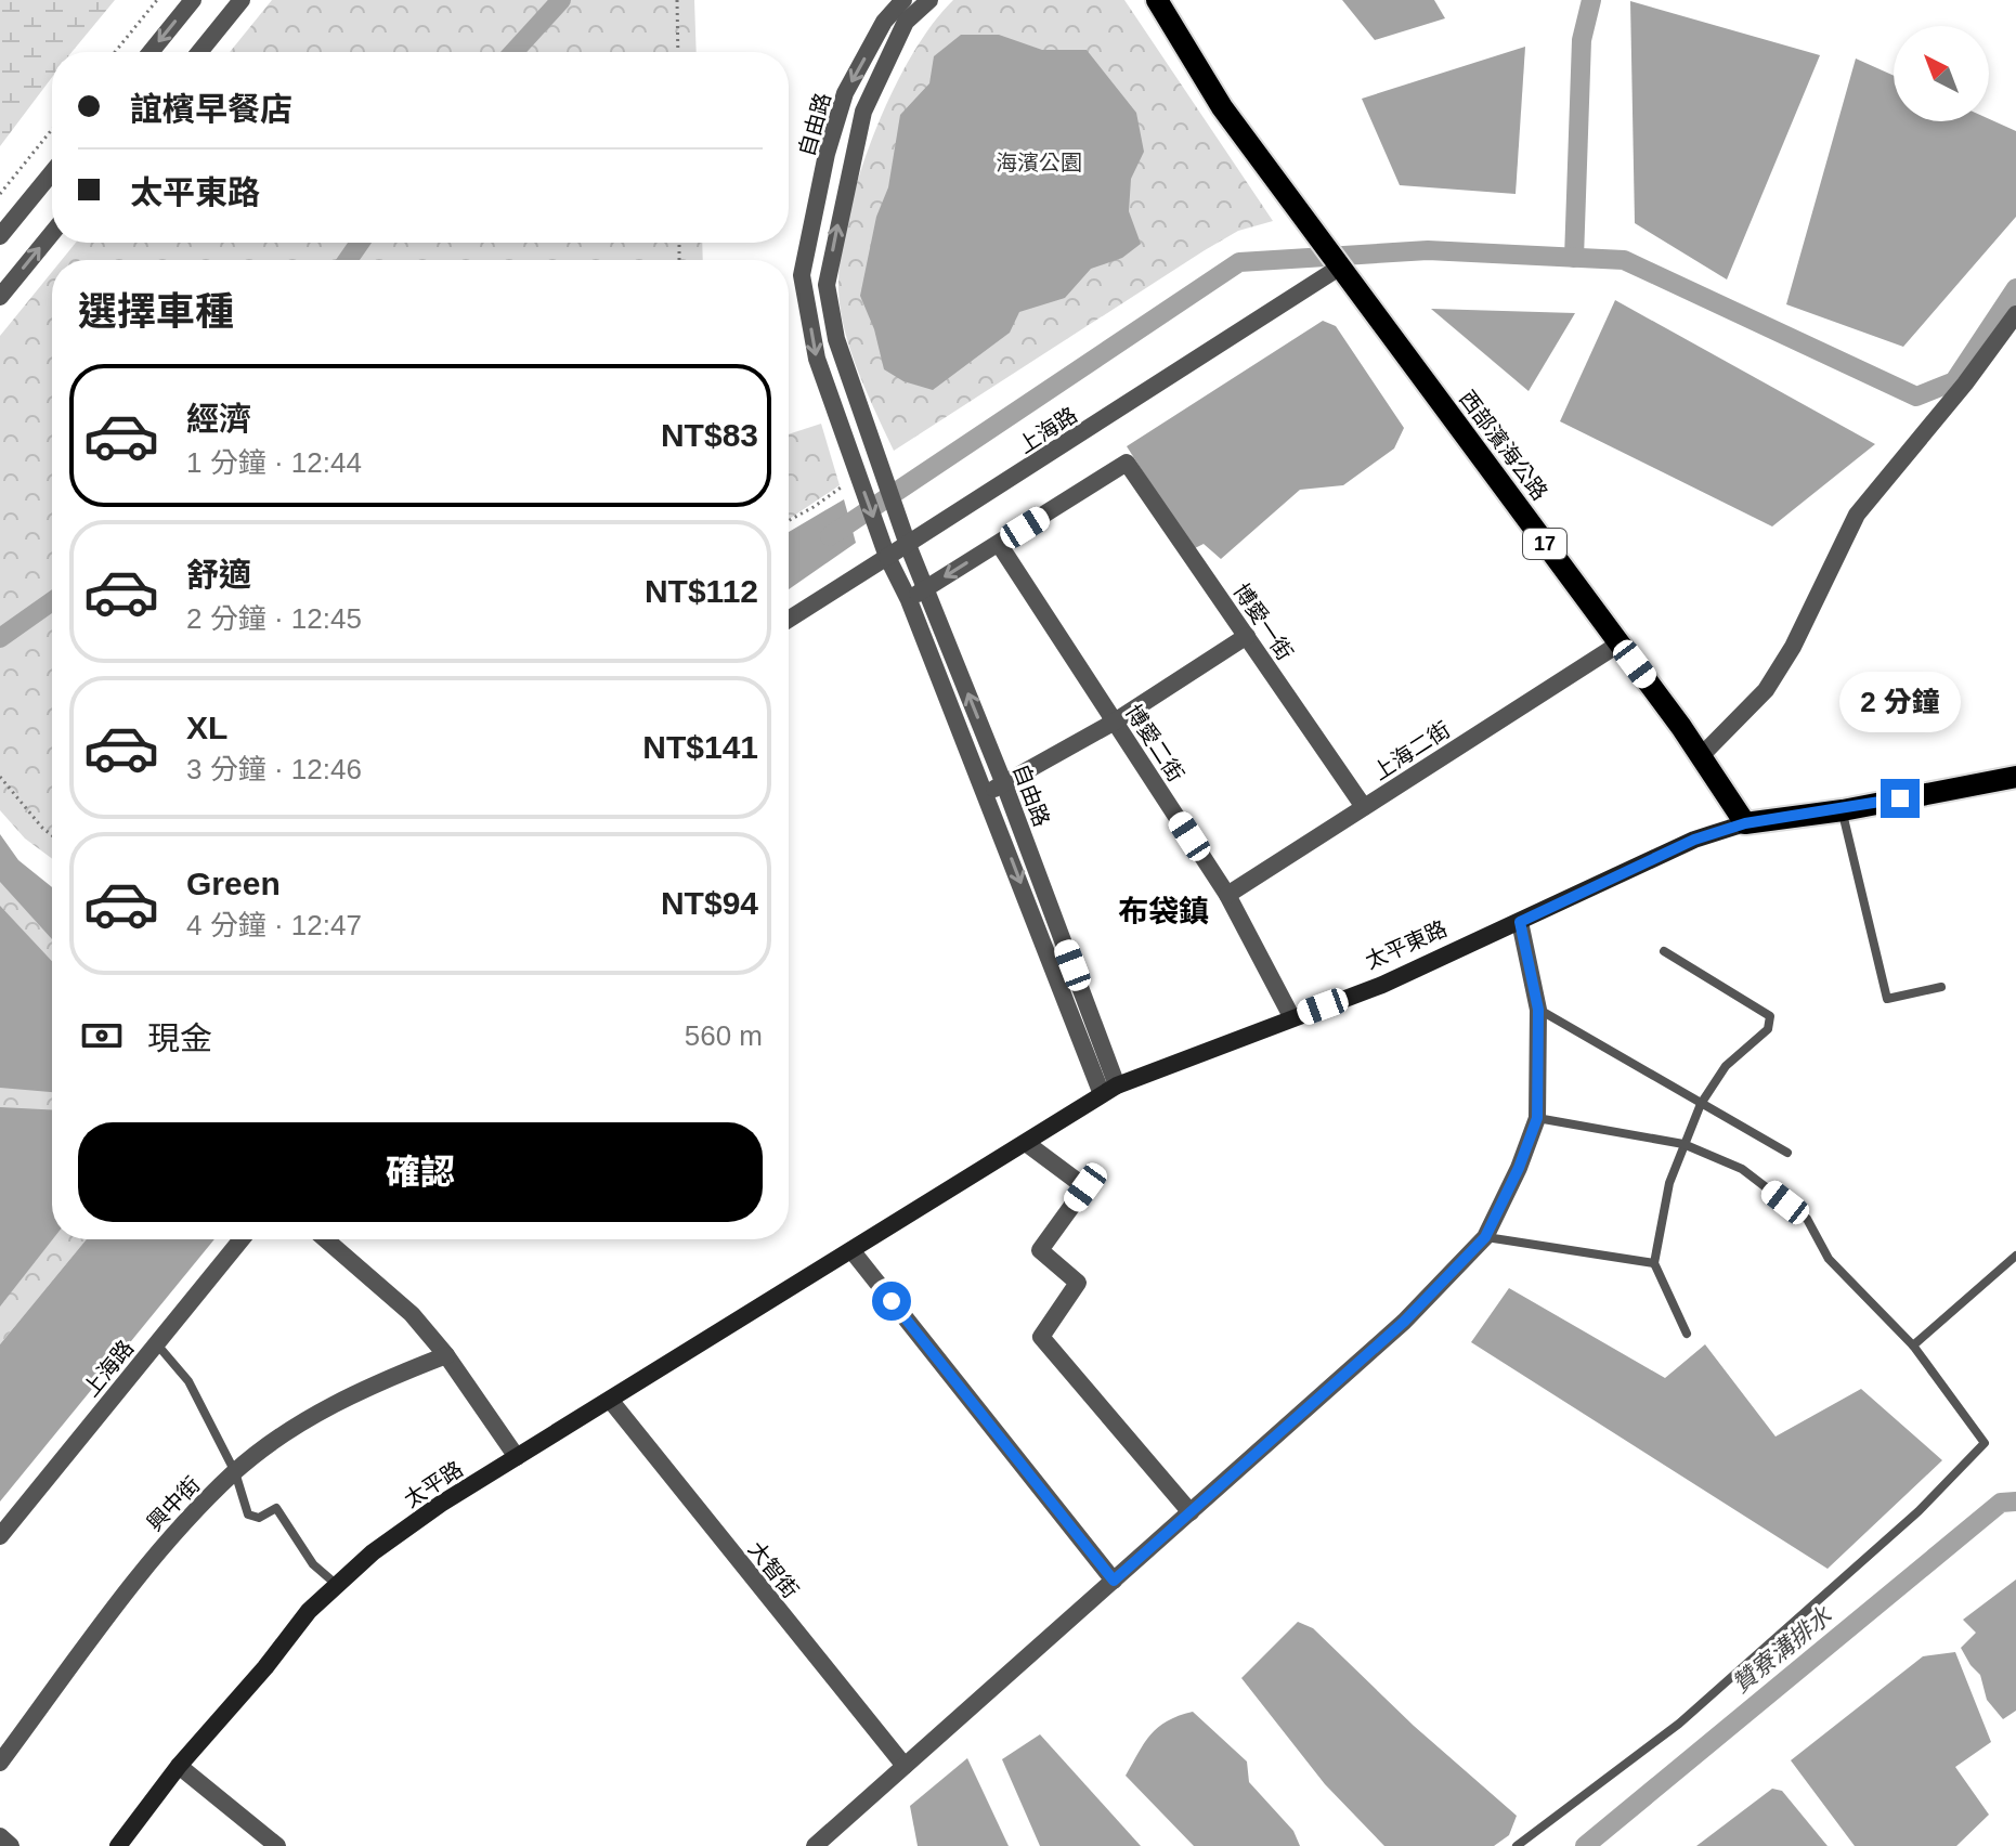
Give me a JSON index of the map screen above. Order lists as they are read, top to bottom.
{
  "streets": {
    "main road": [
      "西部濱海公路",
      "17",
      "太平東路",
      "太平路"
    ],
    "street": [
      "自由路",
      "上海路",
      "博愛一街",
      "博愛二街",
      "上海二街",
      "興中街",
      "大智街"
    ]
  },
  "crossings": [
    ["自由路", "上海路"],
    ["自由路", "太平東路"],
    ["上海路", "西部濱海公路"],
    ["上海路", "17"],
    ["西部濱海公路", "17"],
    ["西部濱海公路", "上海二街"],
    ["西部濱海公路", "太平東路"],
    ["博愛一街", "博愛二街"],
    ["博愛一街", "上海二街"],
    ["博愛二街", "上海二街"],
    ["博愛二街", "太平東路"],
    ["太平東路", "太平路"],
    ["太平路", "大智街"]
  ],
  "districts": ["布袋鎮"],
  "water": ["贊寮溝排水"],
  "parks": ["海濱公園"],
  "north": "top left",
  "page": {
    "banner": ["誼檳早餐店", "太平東路"],
    "heading": "選擇車種",
    "list": [
      {
        "name": "經濟",
        "note": "1 分鐘 · 12:44",
        "value": "NT$83"
      },
      {
        "name": "舒適",
        "note": "2 分鐘 · 12:45",
        "value": "NT$112"
      },
      {
        "name": "XL",
        "note": "3 分鐘 · 12:46",
        "value": "NT$141"
      },
      {
        "name": "Green",
        "note": "4 分鐘 · 12:47",
        "value": "NT$94"
      }
    ],
    "bubble": "2 分鐘",
    "pay": ["現金", "560 m"],
    "buttons": "確認"
  }
}
